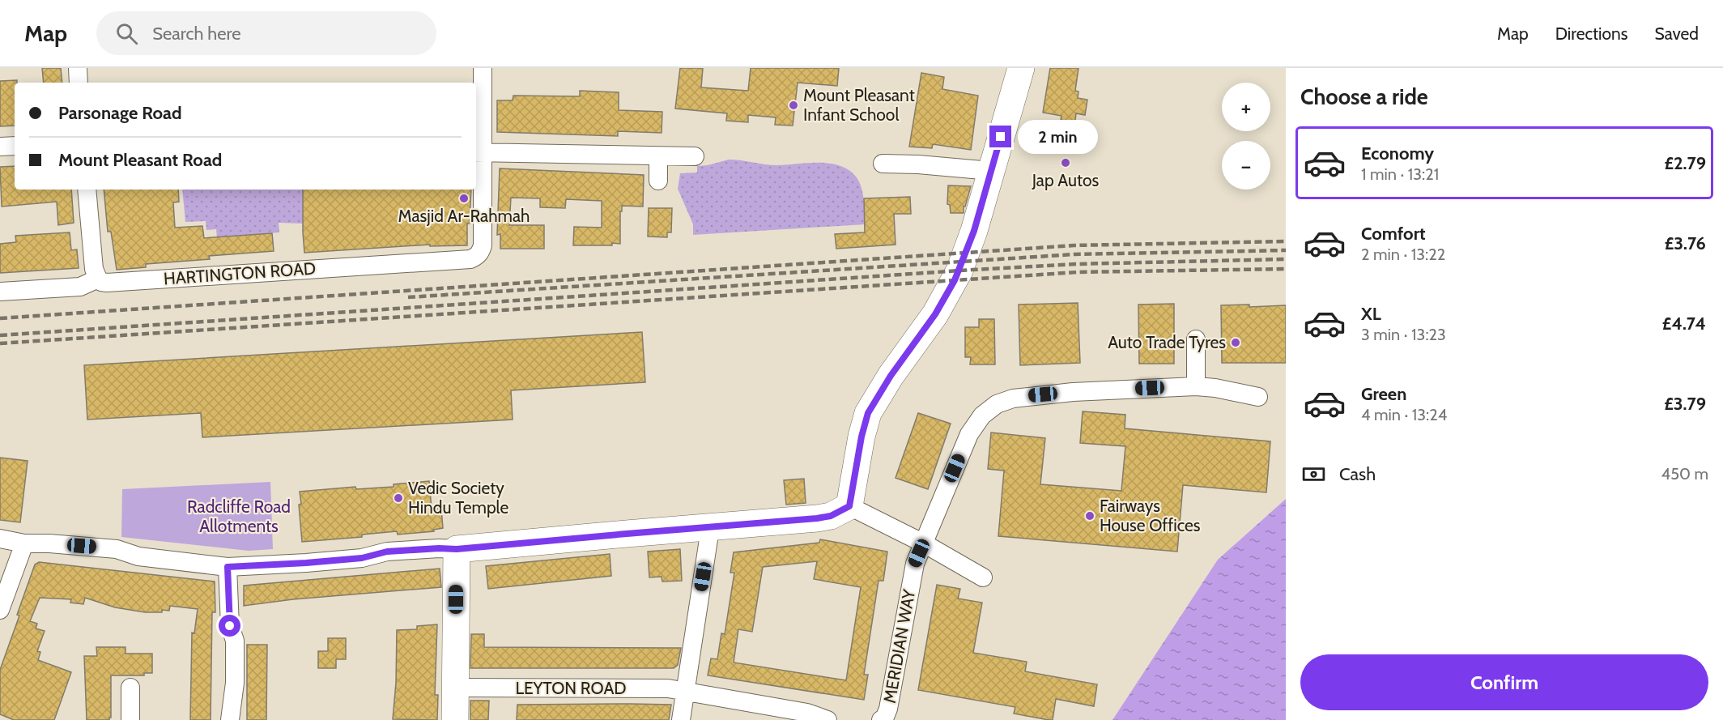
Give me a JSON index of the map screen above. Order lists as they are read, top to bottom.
{
  "streets": {
    "street": ["HARTINGTON ROAD", "MERIDIAN WAY", "LEYTON ROAD"]
  },
  "parks": ["Radcliffe Road Allotments"],
  "places": [
    "Mount Pleasant Infant School",
    "Jap Autos",
    "Masjid Ar-Rahmah",
    "Auto Trade Tyres",
    "Vedic Society Hindu Temple",
    "Fairways House Offices"
  ],
  "page": {
    "header": "Map",
    "search": "Search here",
    "nav": ["Map", "Directions", "Saved"],
    "heading": "Choose a ride",
    "map_buttons": ["+", "−"],
    "banner": ["Parsonage Road", "Mount Pleasant Road"],
    "bubble": "2 min",
    "list": [
      {
        "name": "Economy",
        "note": "1 min · 13:21",
        "value": "£2.79"
      },
      {
        "name": "Comfort",
        "note": "2 min · 13:22",
        "value": "£3.76"
      },
      {
        "name": "XL",
        "note": "3 min · 13:23",
        "value": "£4.74"
      },
      {
        "name": "Green",
        "note": "4 min · 13:24",
        "value": "£3.79"
      }
    ],
    "pay": ["Cash", "450 m"],
    "buttons": "Confirm"
  }
}
